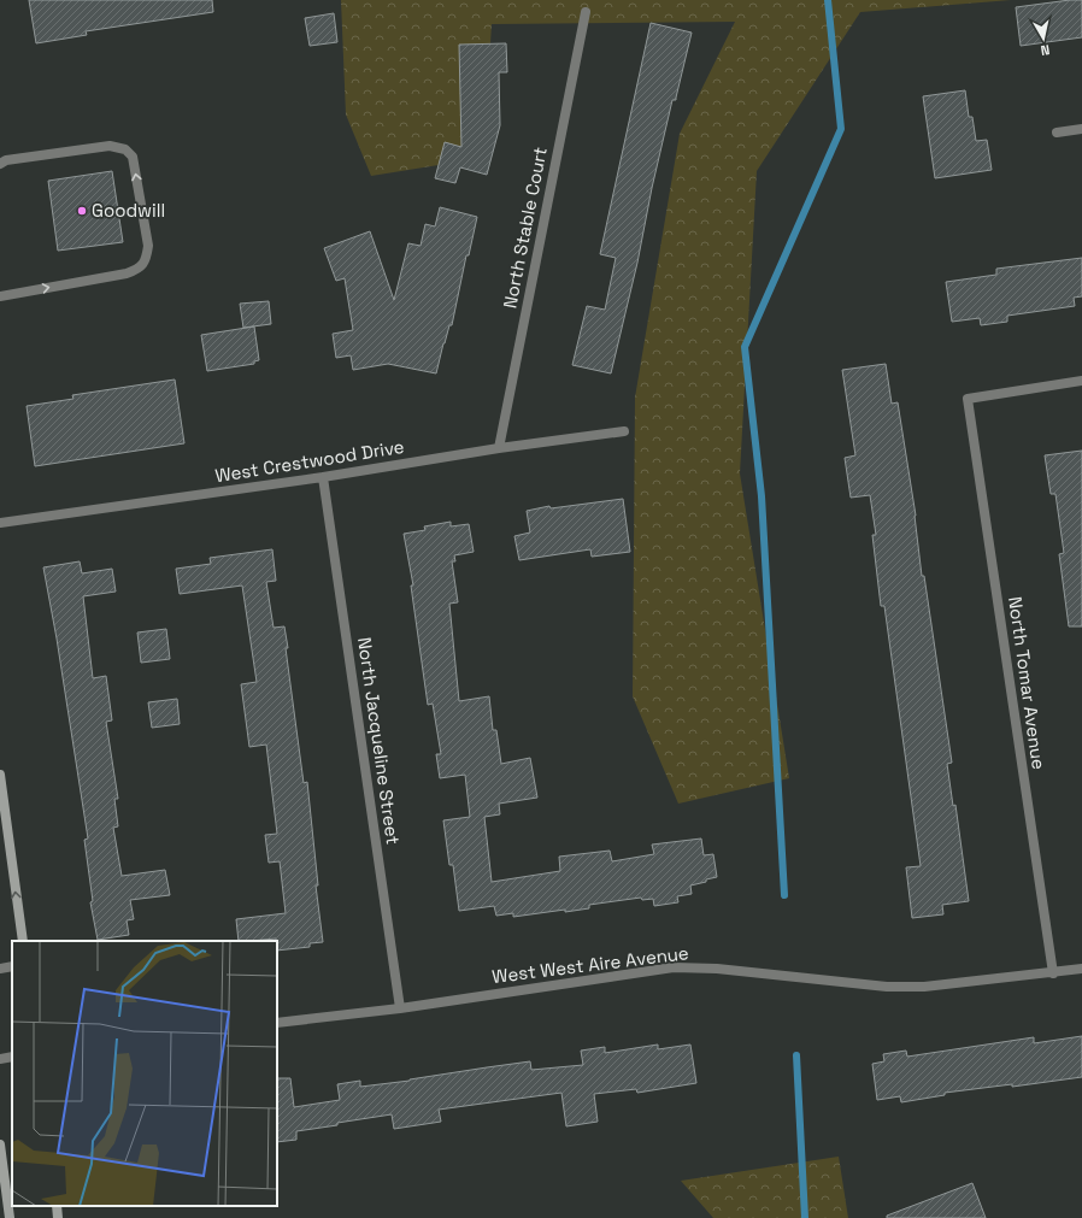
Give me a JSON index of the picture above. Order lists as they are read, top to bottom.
{
  "streets": {
    "street": [
      "North Stable Court",
      "West Crestwood Drive",
      "North Tomar Avenue",
      "North Jacqueline Street",
      "West West Aire Avenue"
    ]
  },
  "crossings": [
    ["North Stable Court", "West Crestwood Drive"],
    ["West Crestwood Drive", "North Jacqueline Street"],
    ["North Tomar Avenue", "West West Aire Avenue"],
    ["North Jacqueline Street", "West West Aire Avenue"]
  ],
  "places": ["Goodwill"],
  "north": "bottom"
}
